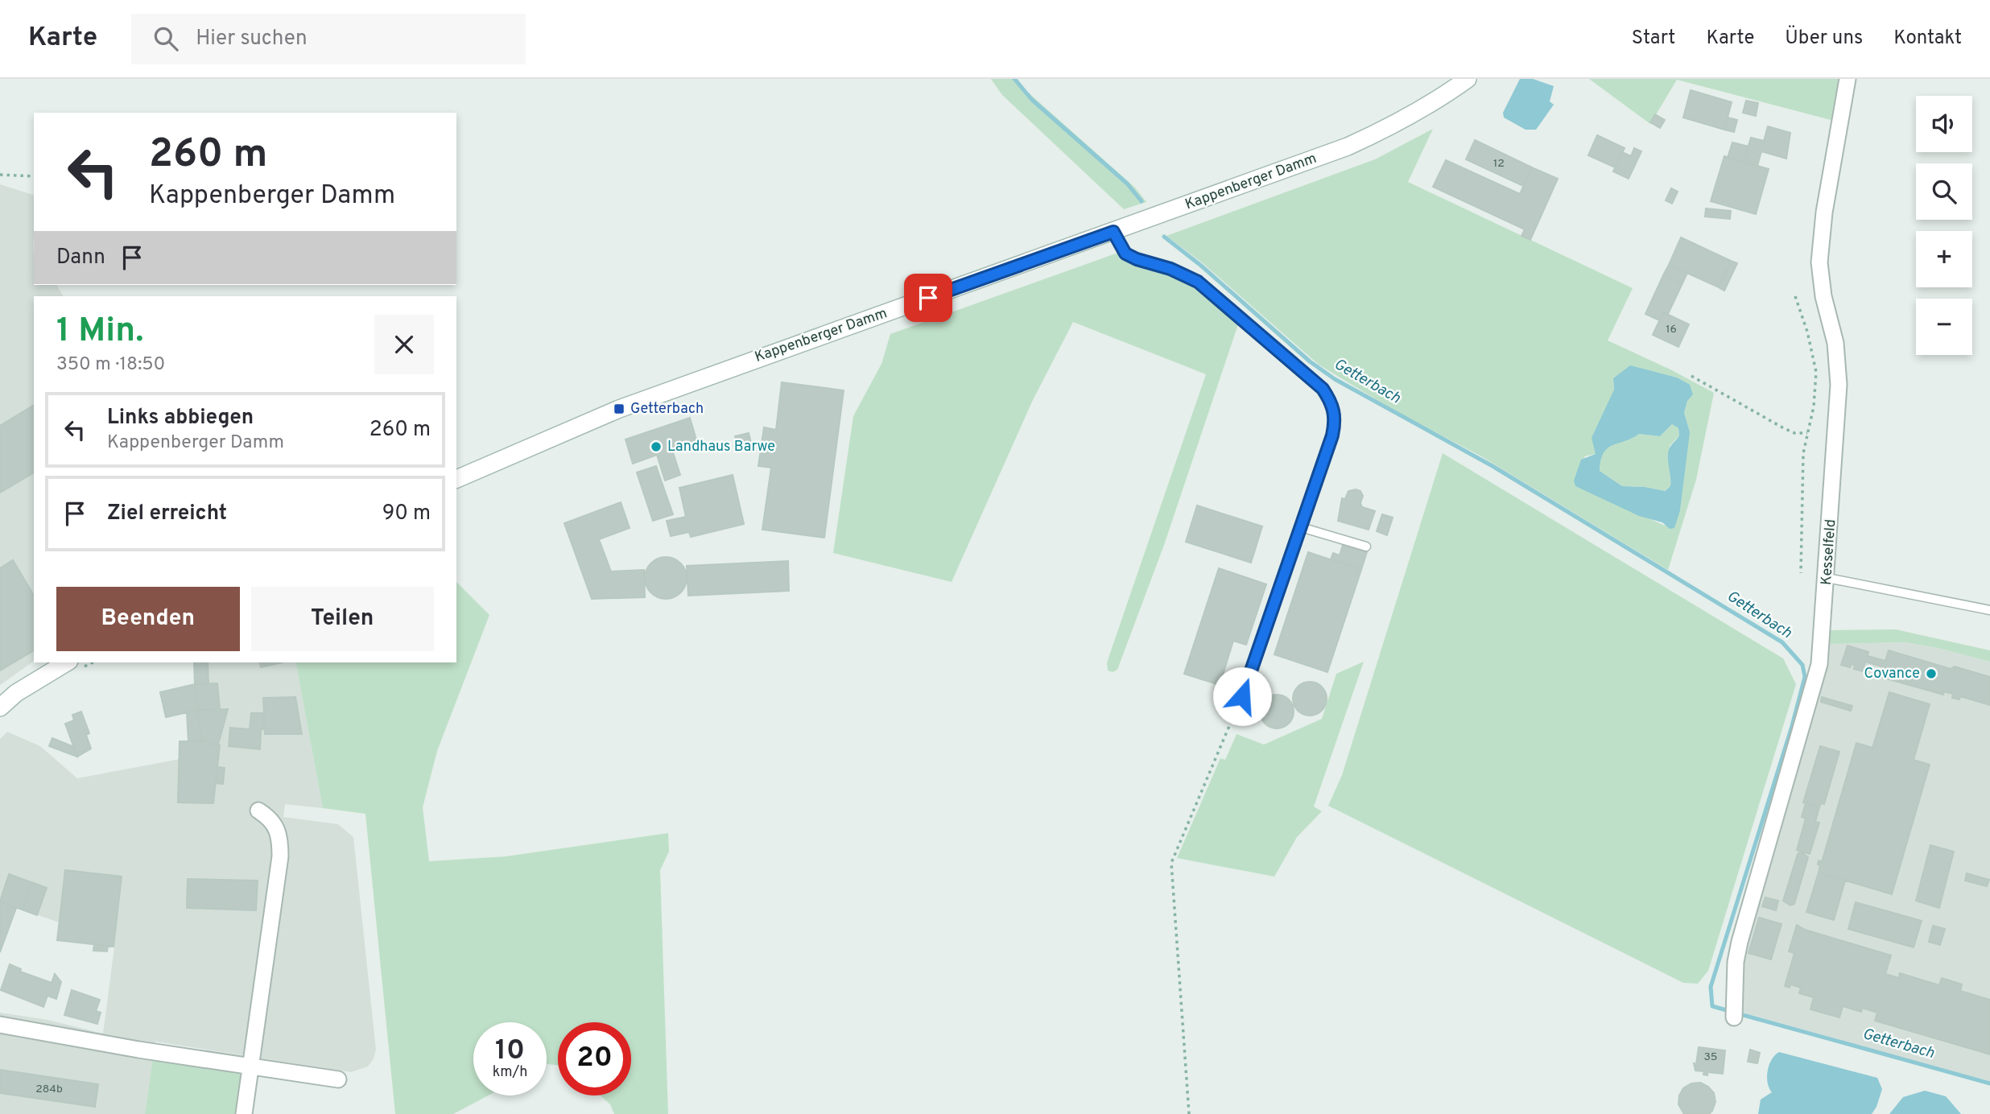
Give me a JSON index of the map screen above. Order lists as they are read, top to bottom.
{
  "streets": {
    "main road": ["Kappenberger Damm"],
    "street": ["Kesselfeld"]
  },
  "water": ["Getterbach"],
  "places": {
    "transit": ["Getterbach"],
    "other": ["Landhaus Barwe", "Covance"]
  },
  "house_numbers": [
    "12",
    "16",
    "35",
    "284b"
  ],
  "page": {
    "header": "Karte",
    "search": "Hier suchen",
    "nav": [
      "Start",
      "Karte",
      "Über uns",
      "Kontakt"
    ],
    "map_buttons": ["+", "−"],
    "turn": ["260 m", "Kappenberger Damm"],
    "then": "Dann",
    "heading": ["1 Min.", "350 m · 18:50"],
    "list": [
      {
        "name": "Links abbiegen",
        "note": "Kappenberger Damm",
        "value": "260 m"
      },
      {
        "name": "Ziel erreicht",
        "value": "90 m"
      }
    ],
    "buttons": ["Beenden", "Teilen"],
    "speed": "10 km/h",
    "limit": "20"
  }
}
